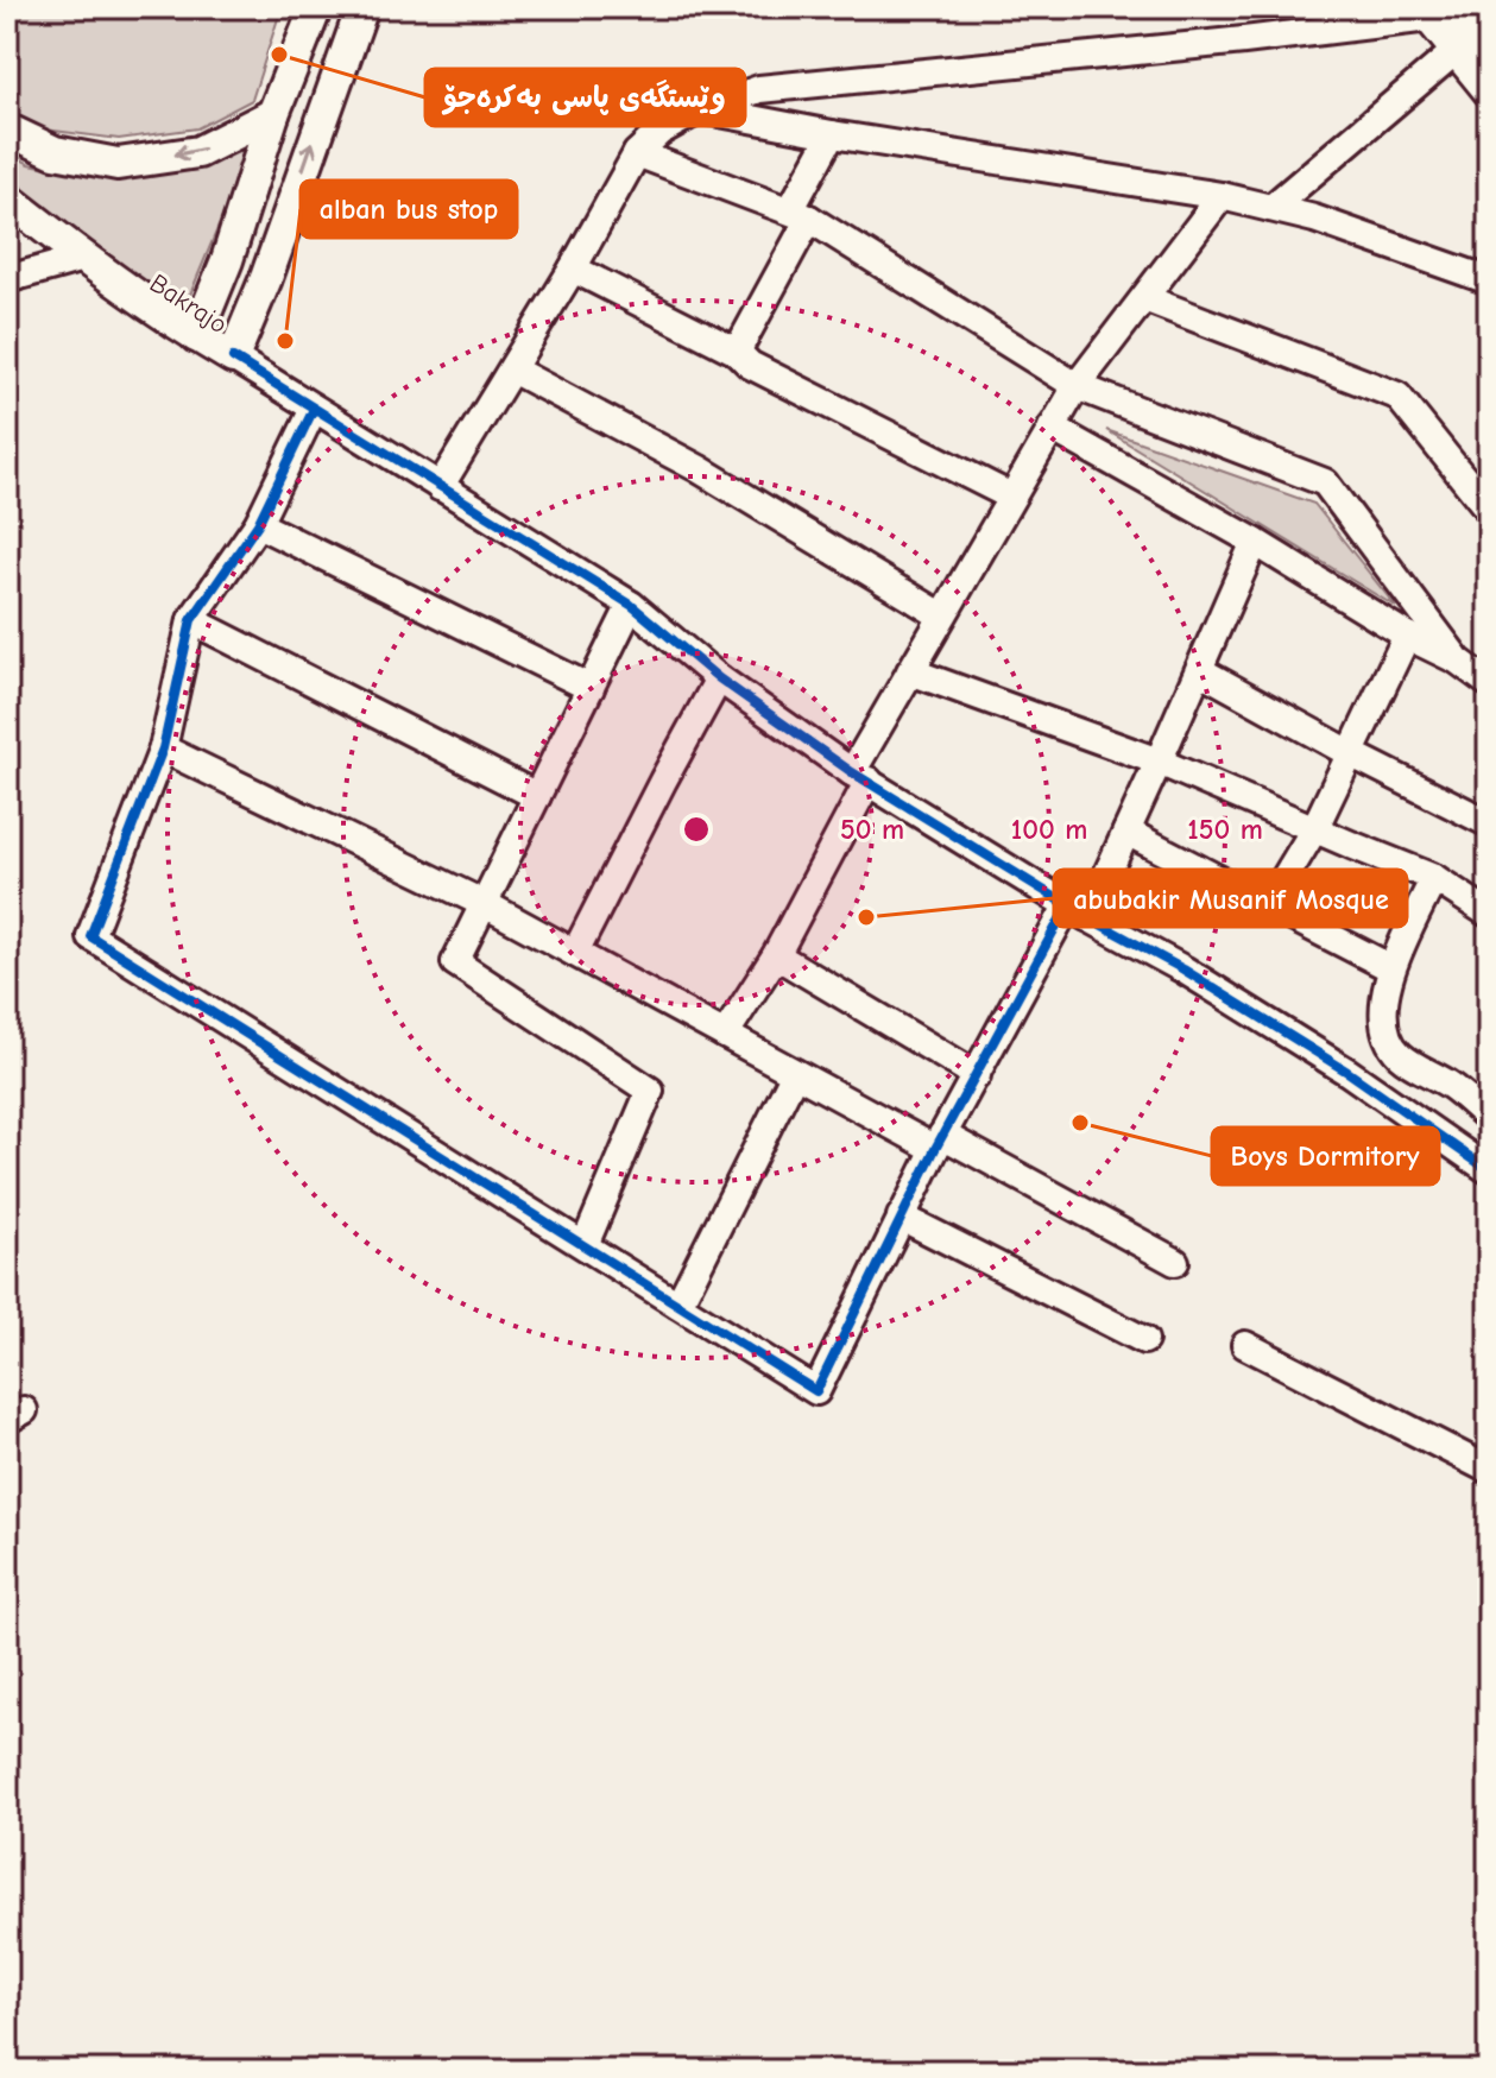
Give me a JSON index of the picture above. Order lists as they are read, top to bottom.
{
  "streets": {
    "main road": ["Bakrajo"]
  },
  "places": [
    "وێستگەی پاسی بەکرەجۆ",
    "alban bus stop",
    "abubakir Musanif Mosque",
    "Boys Dormitory"
  ],
  "rings": ["50 m", "100 m", "150 m"]
}
